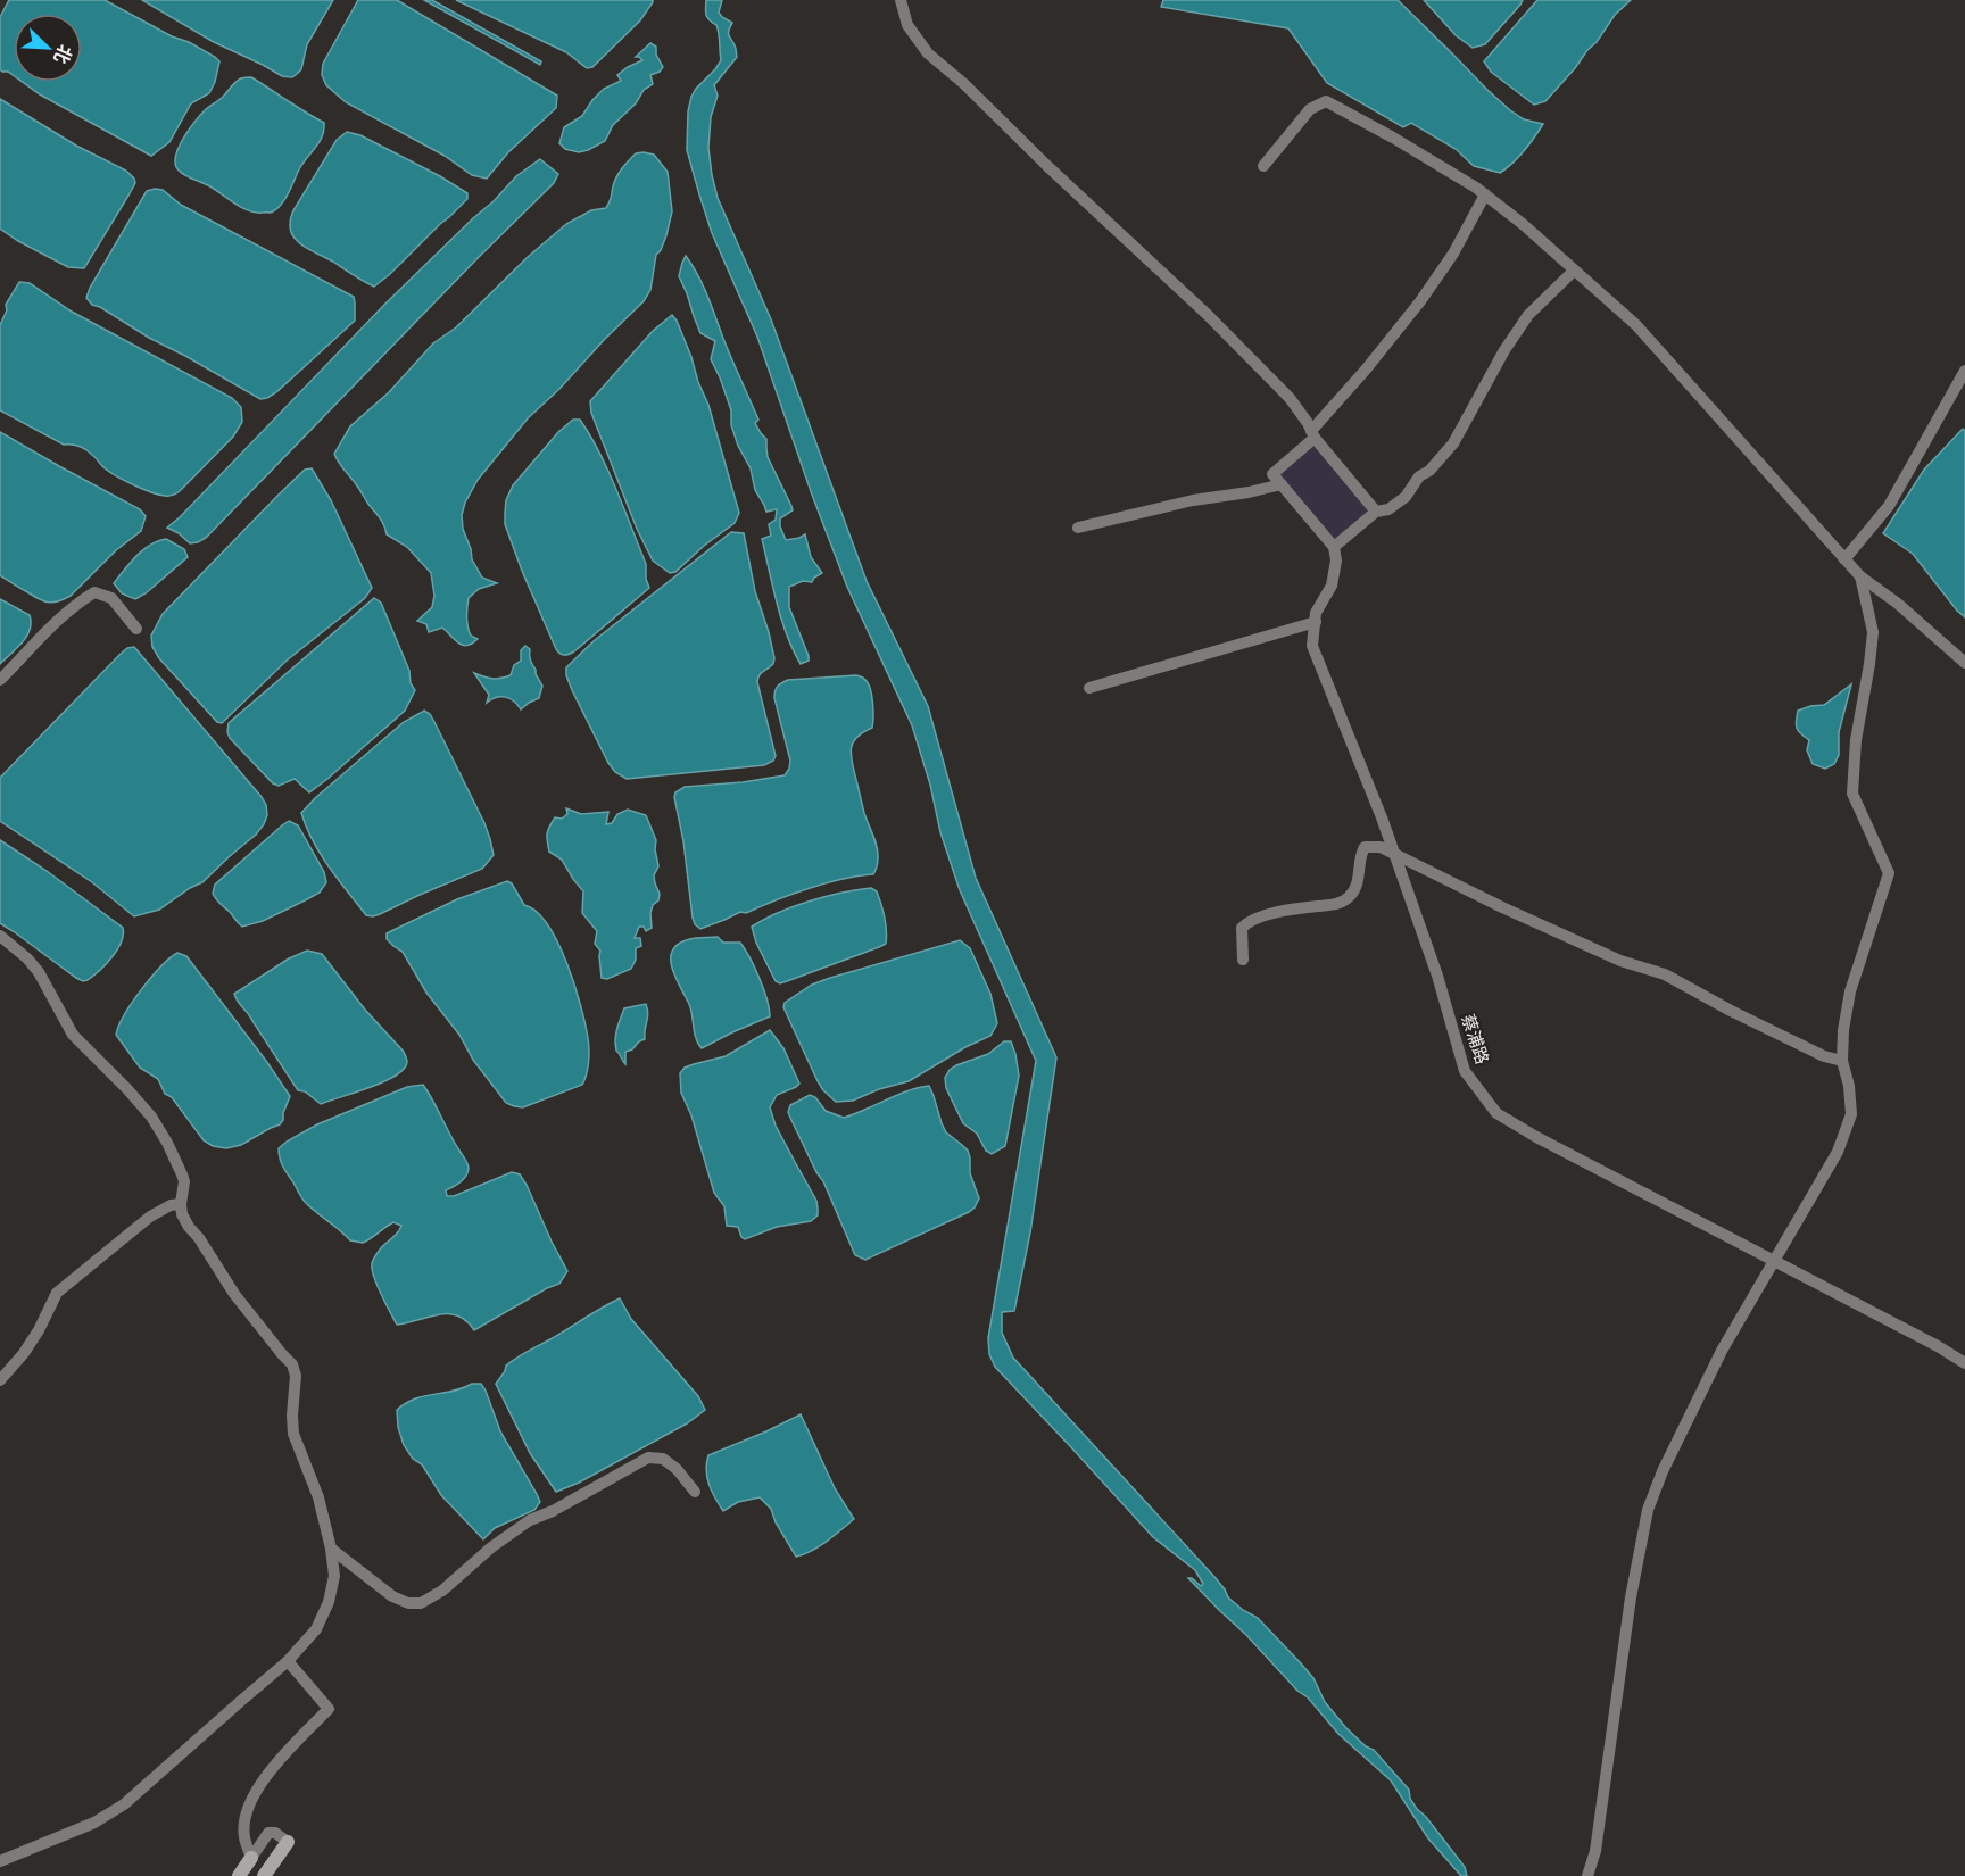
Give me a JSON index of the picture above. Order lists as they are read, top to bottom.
{
  "streets": {
    "street": ["蔡浦路"]
  },
  "north": "bottom right"
}
